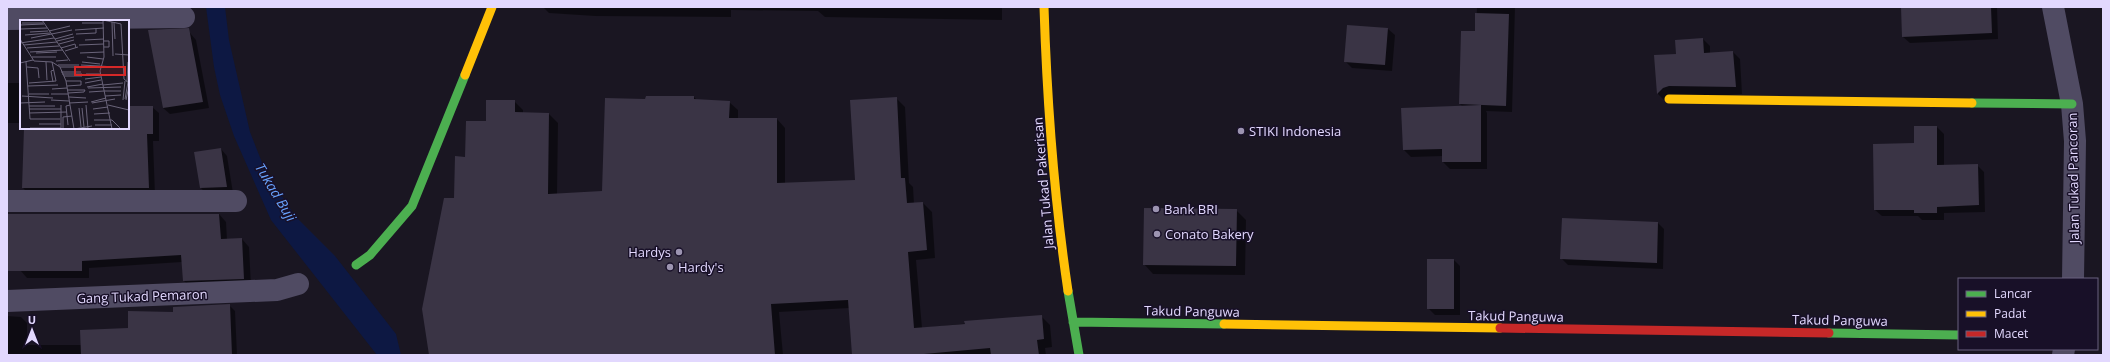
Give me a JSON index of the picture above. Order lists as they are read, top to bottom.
{
  "streets": {
    "street": [
      "Jalan Tukad Pancoran",
      "Jalan Tukad Pakerisan",
      "Gang Tukad Pemaron",
      "Takud Panguwa"
    ]
  },
  "crossings": [
    ["Jalan Tukad Pakerisan", "Takud Panguwa"]
  ],
  "water": ["Tukad Buji"],
  "places": [
    "STIKI Indonesia",
    "Bank BRI",
    "Conato Bakery",
    "Hardys",
    "Hardy's"
  ],
  "legend": ["Lancar", "Padat", "Macet"],
  "north": "top"
}
